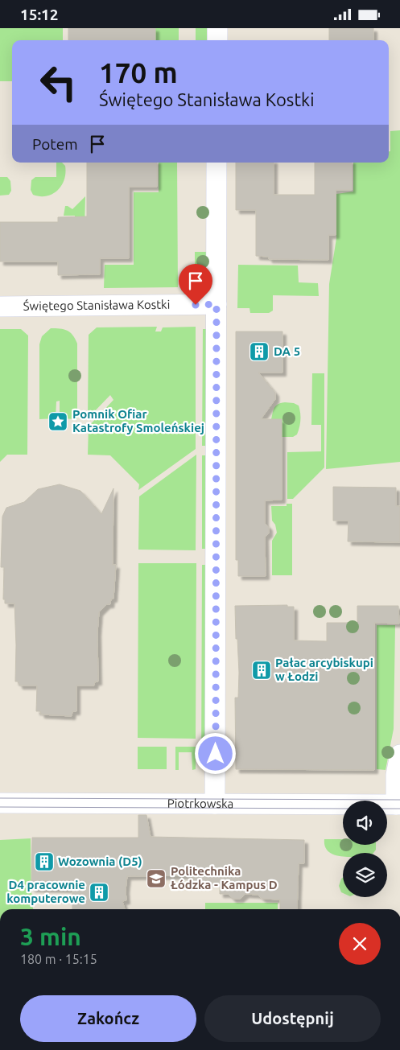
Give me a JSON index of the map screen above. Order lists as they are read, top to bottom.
{
  "streets": {
    "street": ["Świętego Stanisława Kostki", "Piotrkowska"]
  },
  "places": {
    "building": [
      "DA 5",
      "Pałac arcybiskupi w Łodzi",
      "Wozownia (D5)",
      "D4 pracownie komputerowe"
    ],
    "place": ["Pomnik Ofiar Katastrofy Smoleńskiej"],
    "school or university": ["Politechnika Łódzka - Kampus D"]
  },
  "page": {
    "status": "15:12",
    "turn": ["170 m", "Świętego Stanisława Kostki"],
    "then": "Potem",
    "heading": ["3 min", "180 m · 15:15"],
    "buttons": ["Zakończ", "Udostępnij"]
  }
}
